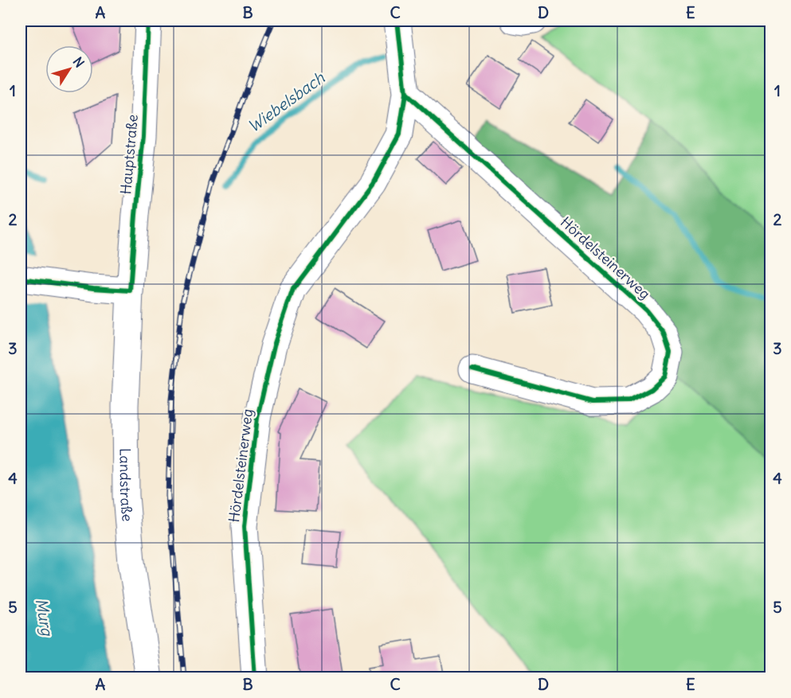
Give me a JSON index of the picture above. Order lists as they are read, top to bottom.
{
  "streets": {
    "street": ["Hauptstraße", "Hördelsteinerweg", "Landstraße"]
  },
  "crossings": [
    ["Hauptstraße", "Landstraße"]
  ],
  "water": ["Wiebelsbach", "Murg"],
  "north": "top right",
  "grid": {
    "columns": [
      "A",
      "B",
      "C",
      "D",
      "E"
    ],
    "rows": [
      "1",
      "2",
      "3",
      "4",
      "5"
    ]
  }
}
